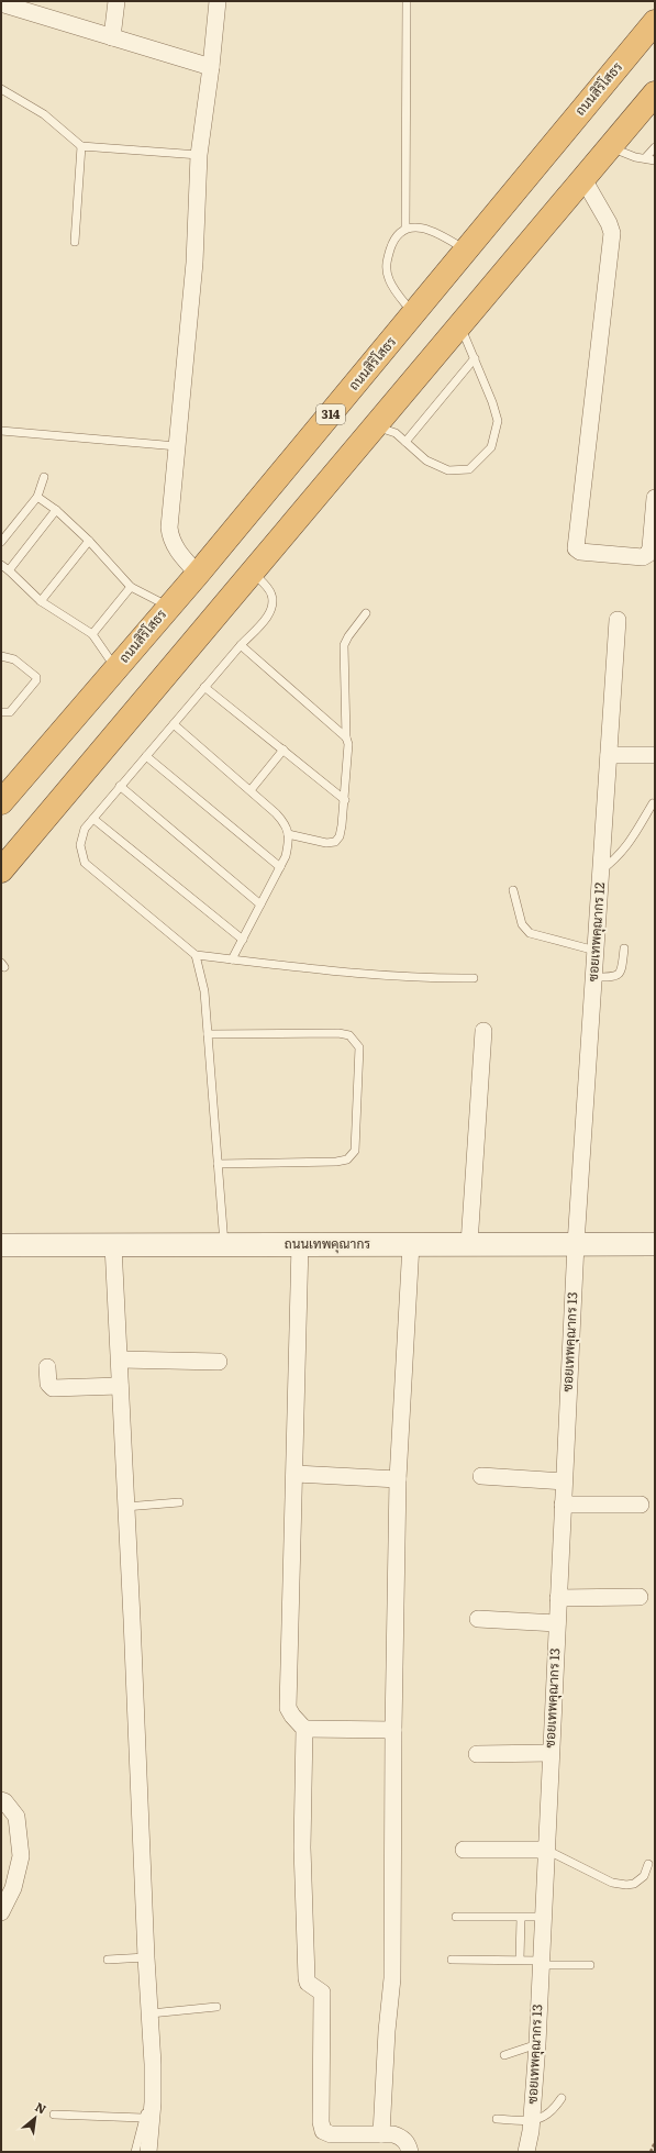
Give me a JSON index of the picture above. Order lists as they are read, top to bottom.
{
  "streets": {
    "highway": ["ถนนสิริโสธร", "314"],
    "main road": ["ถนนเทพคุณากร"],
    "street": ["ซอยเทพคุณากร 12", "ซอยเทพคุณากร 13"]
  },
  "crossings": [
    ["ซอยเทพคุณากร 12", "ถนนเทพคุณากร"],
    ["ซอยเทพคุณากร 12", "ซอยเทพคุณากร 13"],
    ["ถนนเทพคุณากร", "ซอยเทพคุณากร 13"]
  ],
  "north": "top right"
}
